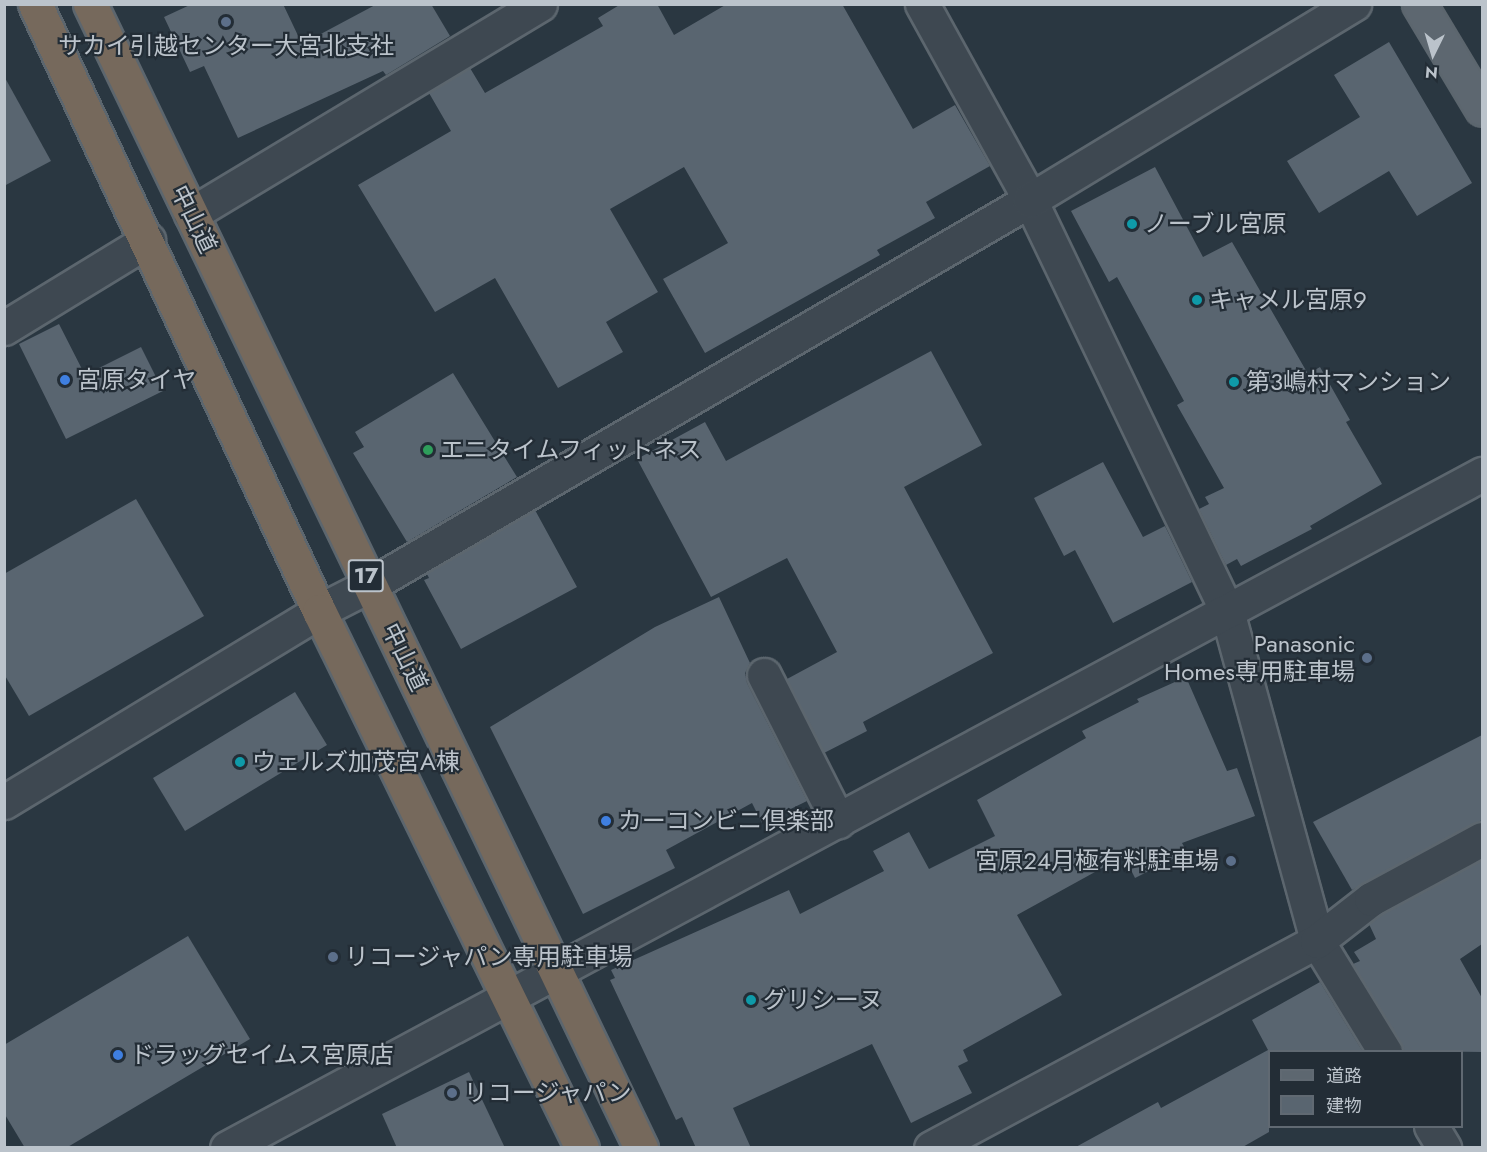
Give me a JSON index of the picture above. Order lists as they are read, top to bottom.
{
  "streets": {
    "highway": ["中山道", "17"]
  },
  "places": [
    "サカイ引越センター大宮北支社",
    "ノーブル宮原",
    "キャメル宮原9",
    "宮原タイヤ",
    "第3嶋村マンション",
    "エニタイムフィットネス",
    "Panasonic Homes専用駐車場",
    "ウェルズ加茂宮A棟",
    "カーコンビニ倶楽部",
    "宮原24月極有料駐車場",
    "リコージャパン専用駐車場",
    "グリシーヌ",
    "ドラッグセイムス宮原店",
    "リコージャパン"
  ],
  "legend": ["道路", "建物"],
  "north": "bottom"
}
